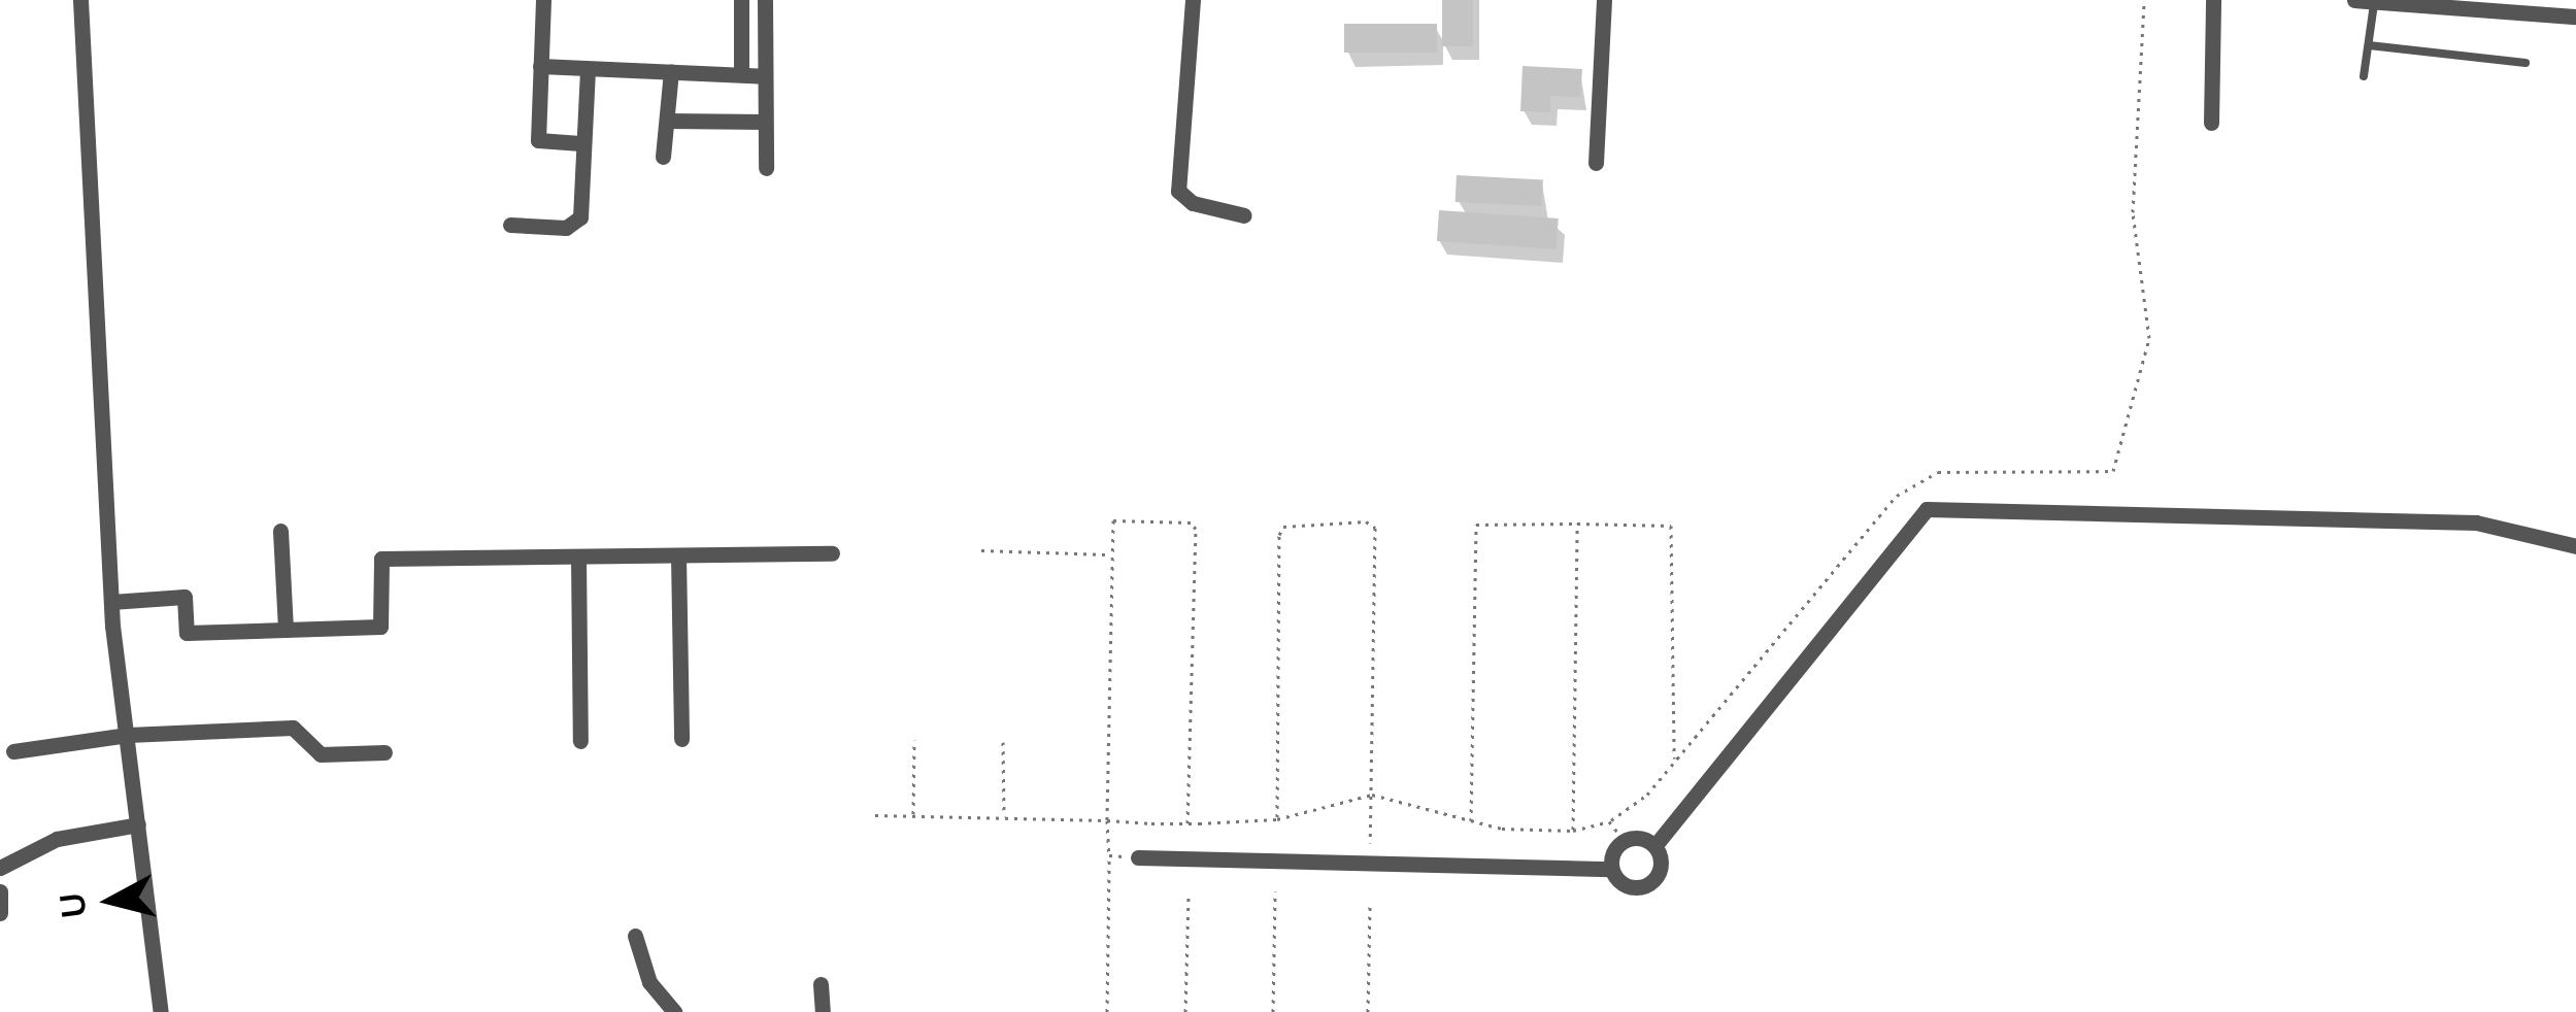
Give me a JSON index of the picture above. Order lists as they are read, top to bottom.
{
  "north": "left"
}
